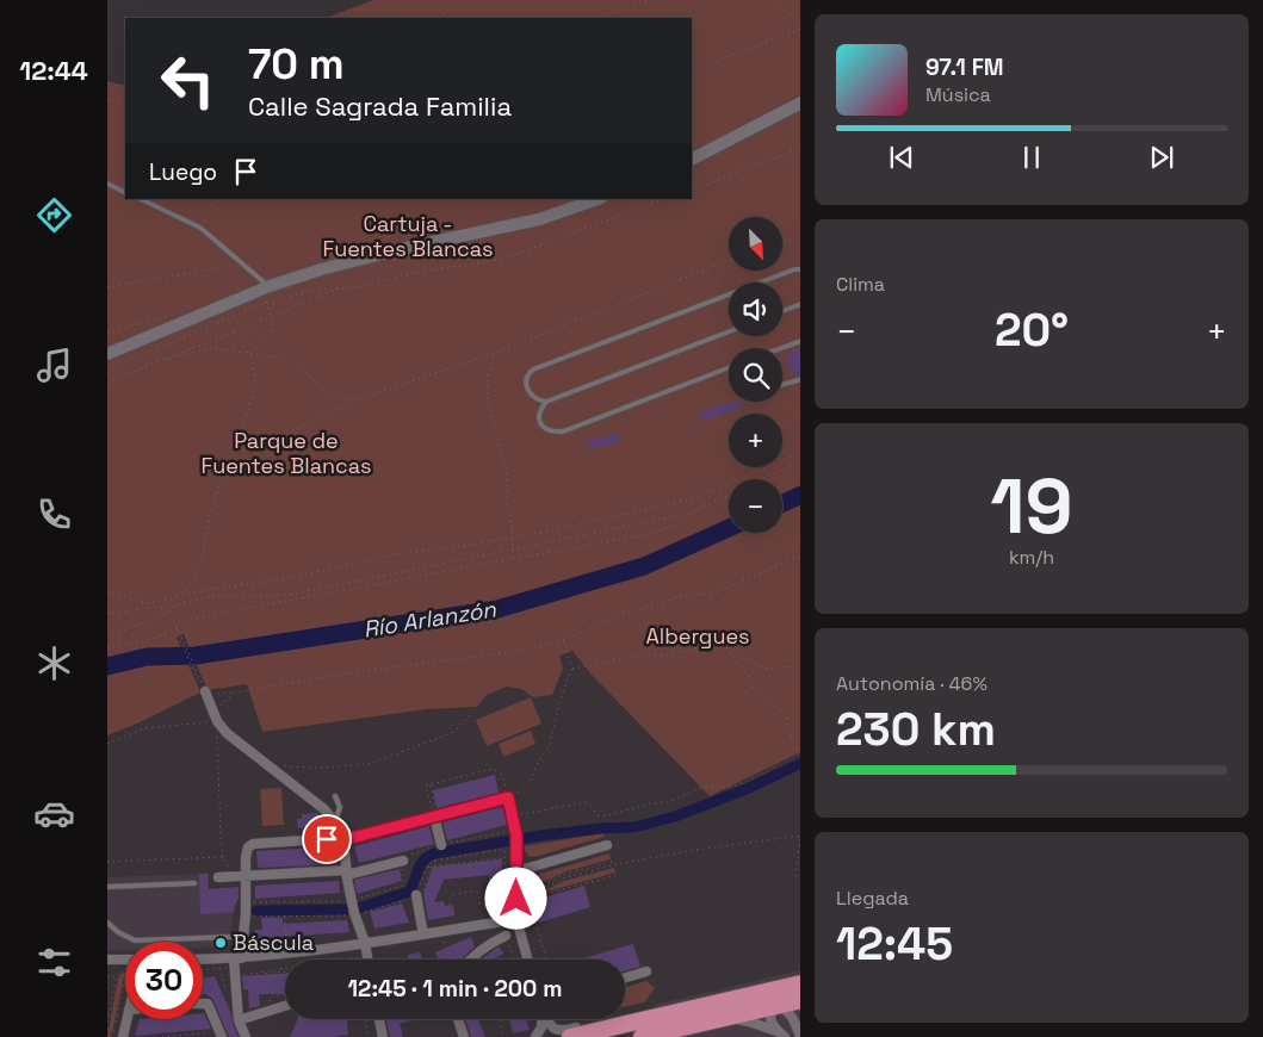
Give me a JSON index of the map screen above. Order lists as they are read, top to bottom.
{
  "water": ["Río Arlanzón"],
  "parks": ["Cartuja - Fuentes Blancas", "Parque de Fuentes Blancas", "Albergues"],
  "places": ["Báscula"],
  "north": "bottom right",
  "page": {
    "tabs": "12:44",
    "turn": ["70 m", "Calle Sagrada Familia"],
    "song": ["97.1 FM", "Música"],
    "then": "Luego",
    "map_buttons": ["+", "−"],
    "tile": [
      "Clima",
      ["19", "km/h"],
      ["Autonomía · 46%", "230 km"],
      ["Llegada", "12:45"]
    ],
    "heat": ["−", "20°", "+"],
    "limit": "30",
    "trip": "12:45 · 1 min · 200 m"
  }
}
